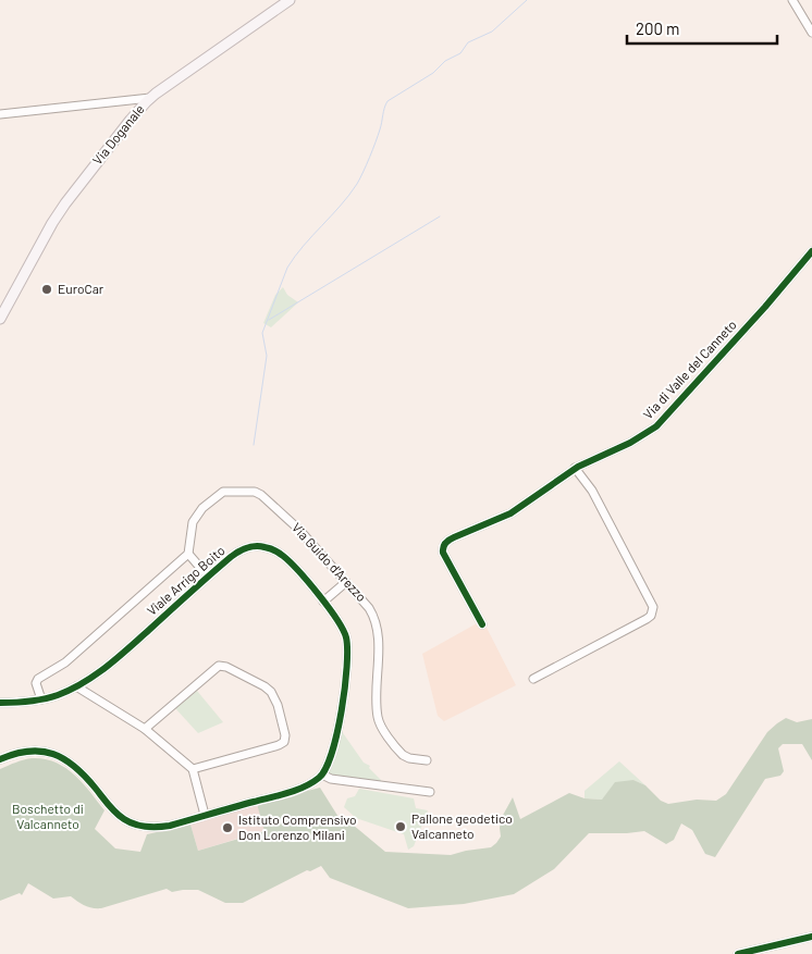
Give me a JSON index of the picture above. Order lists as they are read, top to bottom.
{
  "streets": {
    "main road": ["Via Doganale"],
    "street": ["Via di Valle del Canneto", "Via Guido d'Arezzo", "Viale Arrigo Boito"]
  },
  "parks": ["Boschetto di Valcanneto"],
  "places": ["EuroCar", "Pallone geodetico Valcanneto", "Istituto Comprensivo Don Lorenzo Milani"],
  "scale_bar": "200 m"
}
